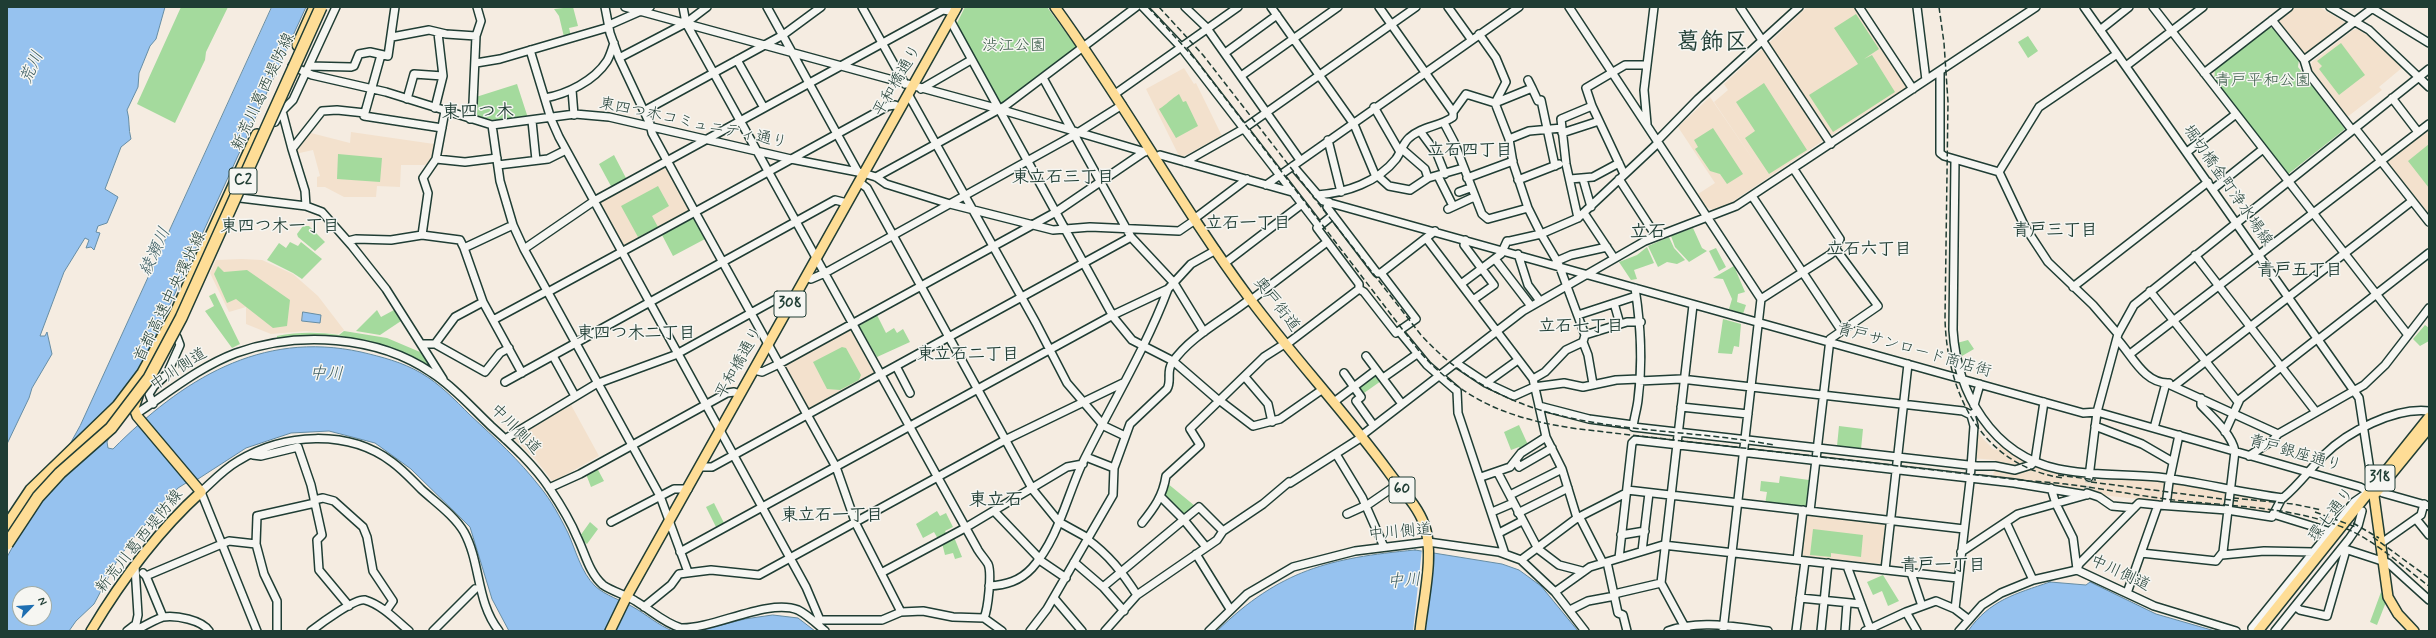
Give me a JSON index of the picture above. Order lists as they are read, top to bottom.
{
  "streets": {
    "highway": ["C2", "首都高速中央環状線"],
    "main road": [
      "平和橋通り",
      "新荒川葛西堤防線",
      "308",
      "奥戸街道",
      "318",
      "60",
      "環七通り"
    ],
    "street": [
      "東四つ木コミュニティ通り",
      "堀切橋金町浄水場線",
      "青戸サンロード商店街",
      "中川側道",
      "青戸銀座通り"
    ]
  },
  "crossings": [
    ["平和橋通り", "東四つ木コミュニティ通り"],
    ["平和橋通り", "中川側道"],
    ["新荒川葛西堤防線", "首都高速中央環状線"],
    ["新荒川葛西堤防線", "中川側道"],
    ["東四つ木コミュニティ通り", "奥戸街道"],
    ["堀切橋金町浄水場線", "青戸銀座通り"],
    ["堀切橋金町浄水場線", "環七通り"],
    ["奥戸街道", "中川側道"],
    ["青戸サンロード商店街", "青戸銀座通り"],
    ["青戸銀座通り", "環七通り"]
  ],
  "districts": [
    "葛飾区",
    "東四つ木",
    "立石四丁目",
    "東立石三丁目",
    "立石一丁目",
    "東四つ木一丁目",
    "青戸三丁目",
    "立石",
    "立石六丁目",
    "青戸五丁目",
    "立石七丁目",
    "東四つ木二丁目",
    "東立石二丁目",
    "東立石",
    "東立石一丁目",
    "青戸一丁目"
  ],
  "water": ["荒川", "綾瀬川", "中川"],
  "parks": ["渋江公園", "青戸平和公園"],
  "north": "top right"
}
